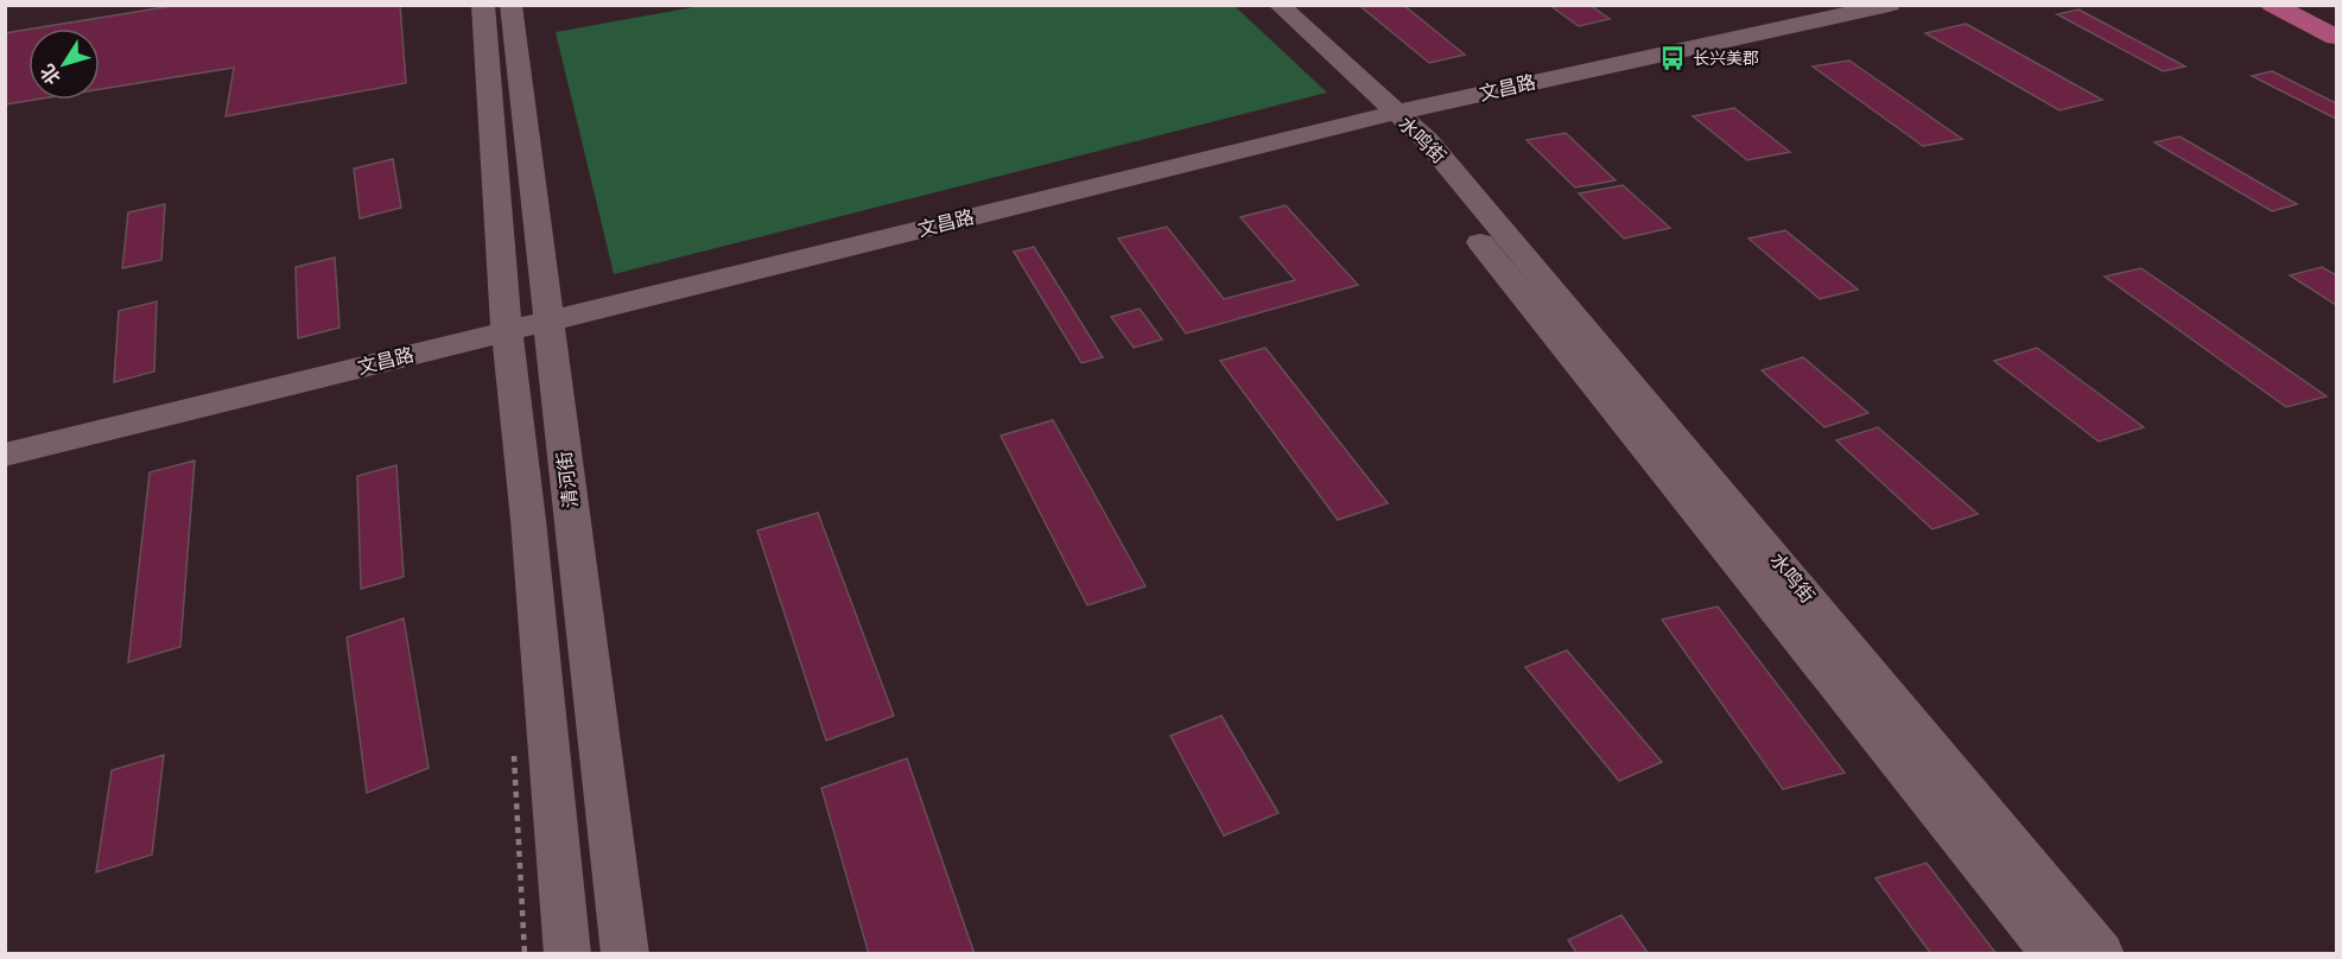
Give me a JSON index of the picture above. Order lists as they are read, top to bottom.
{
  "streets": {
    "main road": ["文昌路", "水鸣街", "清河街"]
  },
  "crossings": [
    ["文昌路", "水鸣街"],
    ["文昌路", "清河街"]
  ],
  "places": {
    "bus stop": ["长兴美郡"]
  },
  "north": "bottom left"
}
